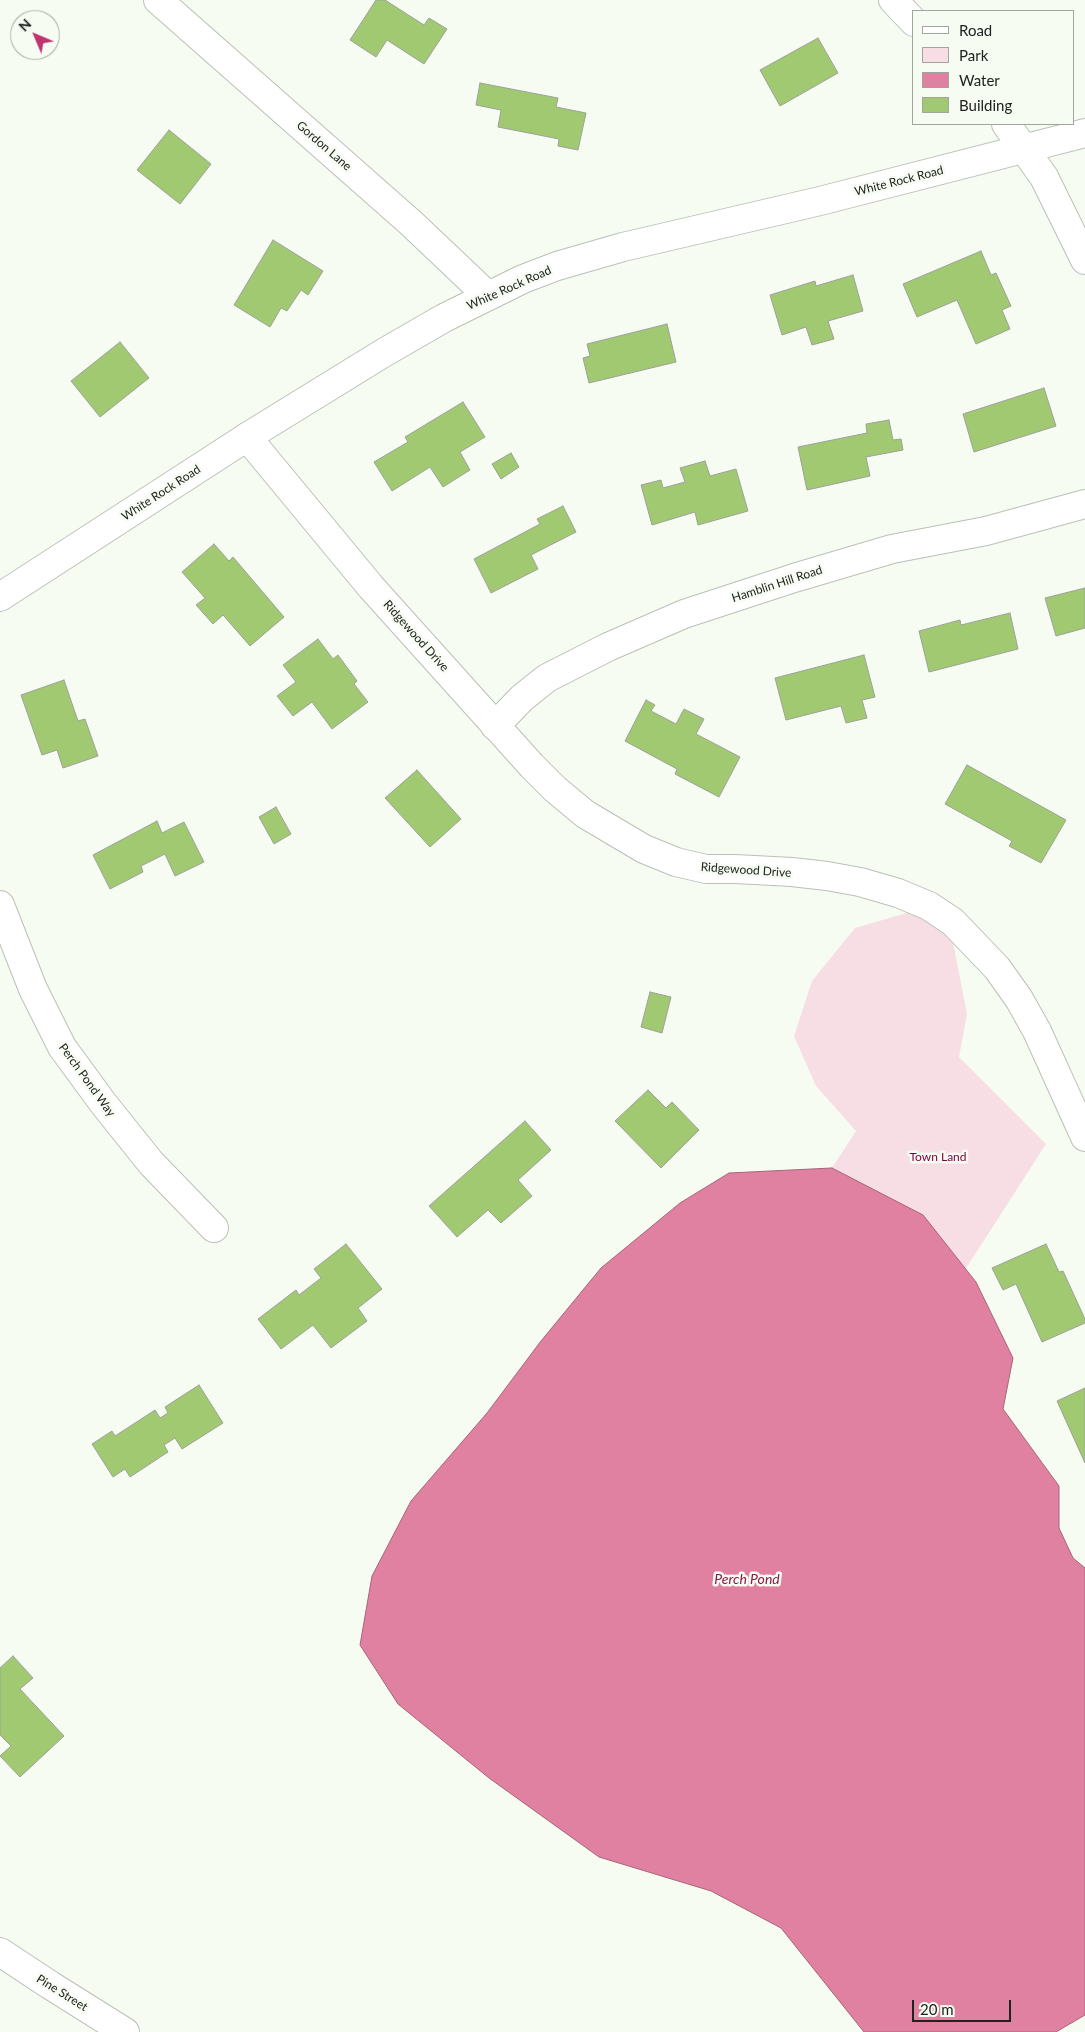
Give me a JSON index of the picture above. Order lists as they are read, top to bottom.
{
  "streets": {
    "street": [
      "Gordon Lane",
      "White Rock Road",
      "Hamblin Hill Road",
      "Ridgewood Drive",
      "Perch Pond Way",
      "Pine Street"
    ]
  },
  "crossings": [
    ["Gordon Lane", "White Rock Road"],
    ["White Rock Road", "Ridgewood Drive"],
    ["Hamblin Hill Road", "Ridgewood Drive"]
  ],
  "water": ["Perch Pond"],
  "parks": ["Town Land"],
  "legend": [
    "Road",
    "Park",
    "Water",
    "Building"
  ],
  "scale_bar": "20 m",
  "north": "top left"
}
